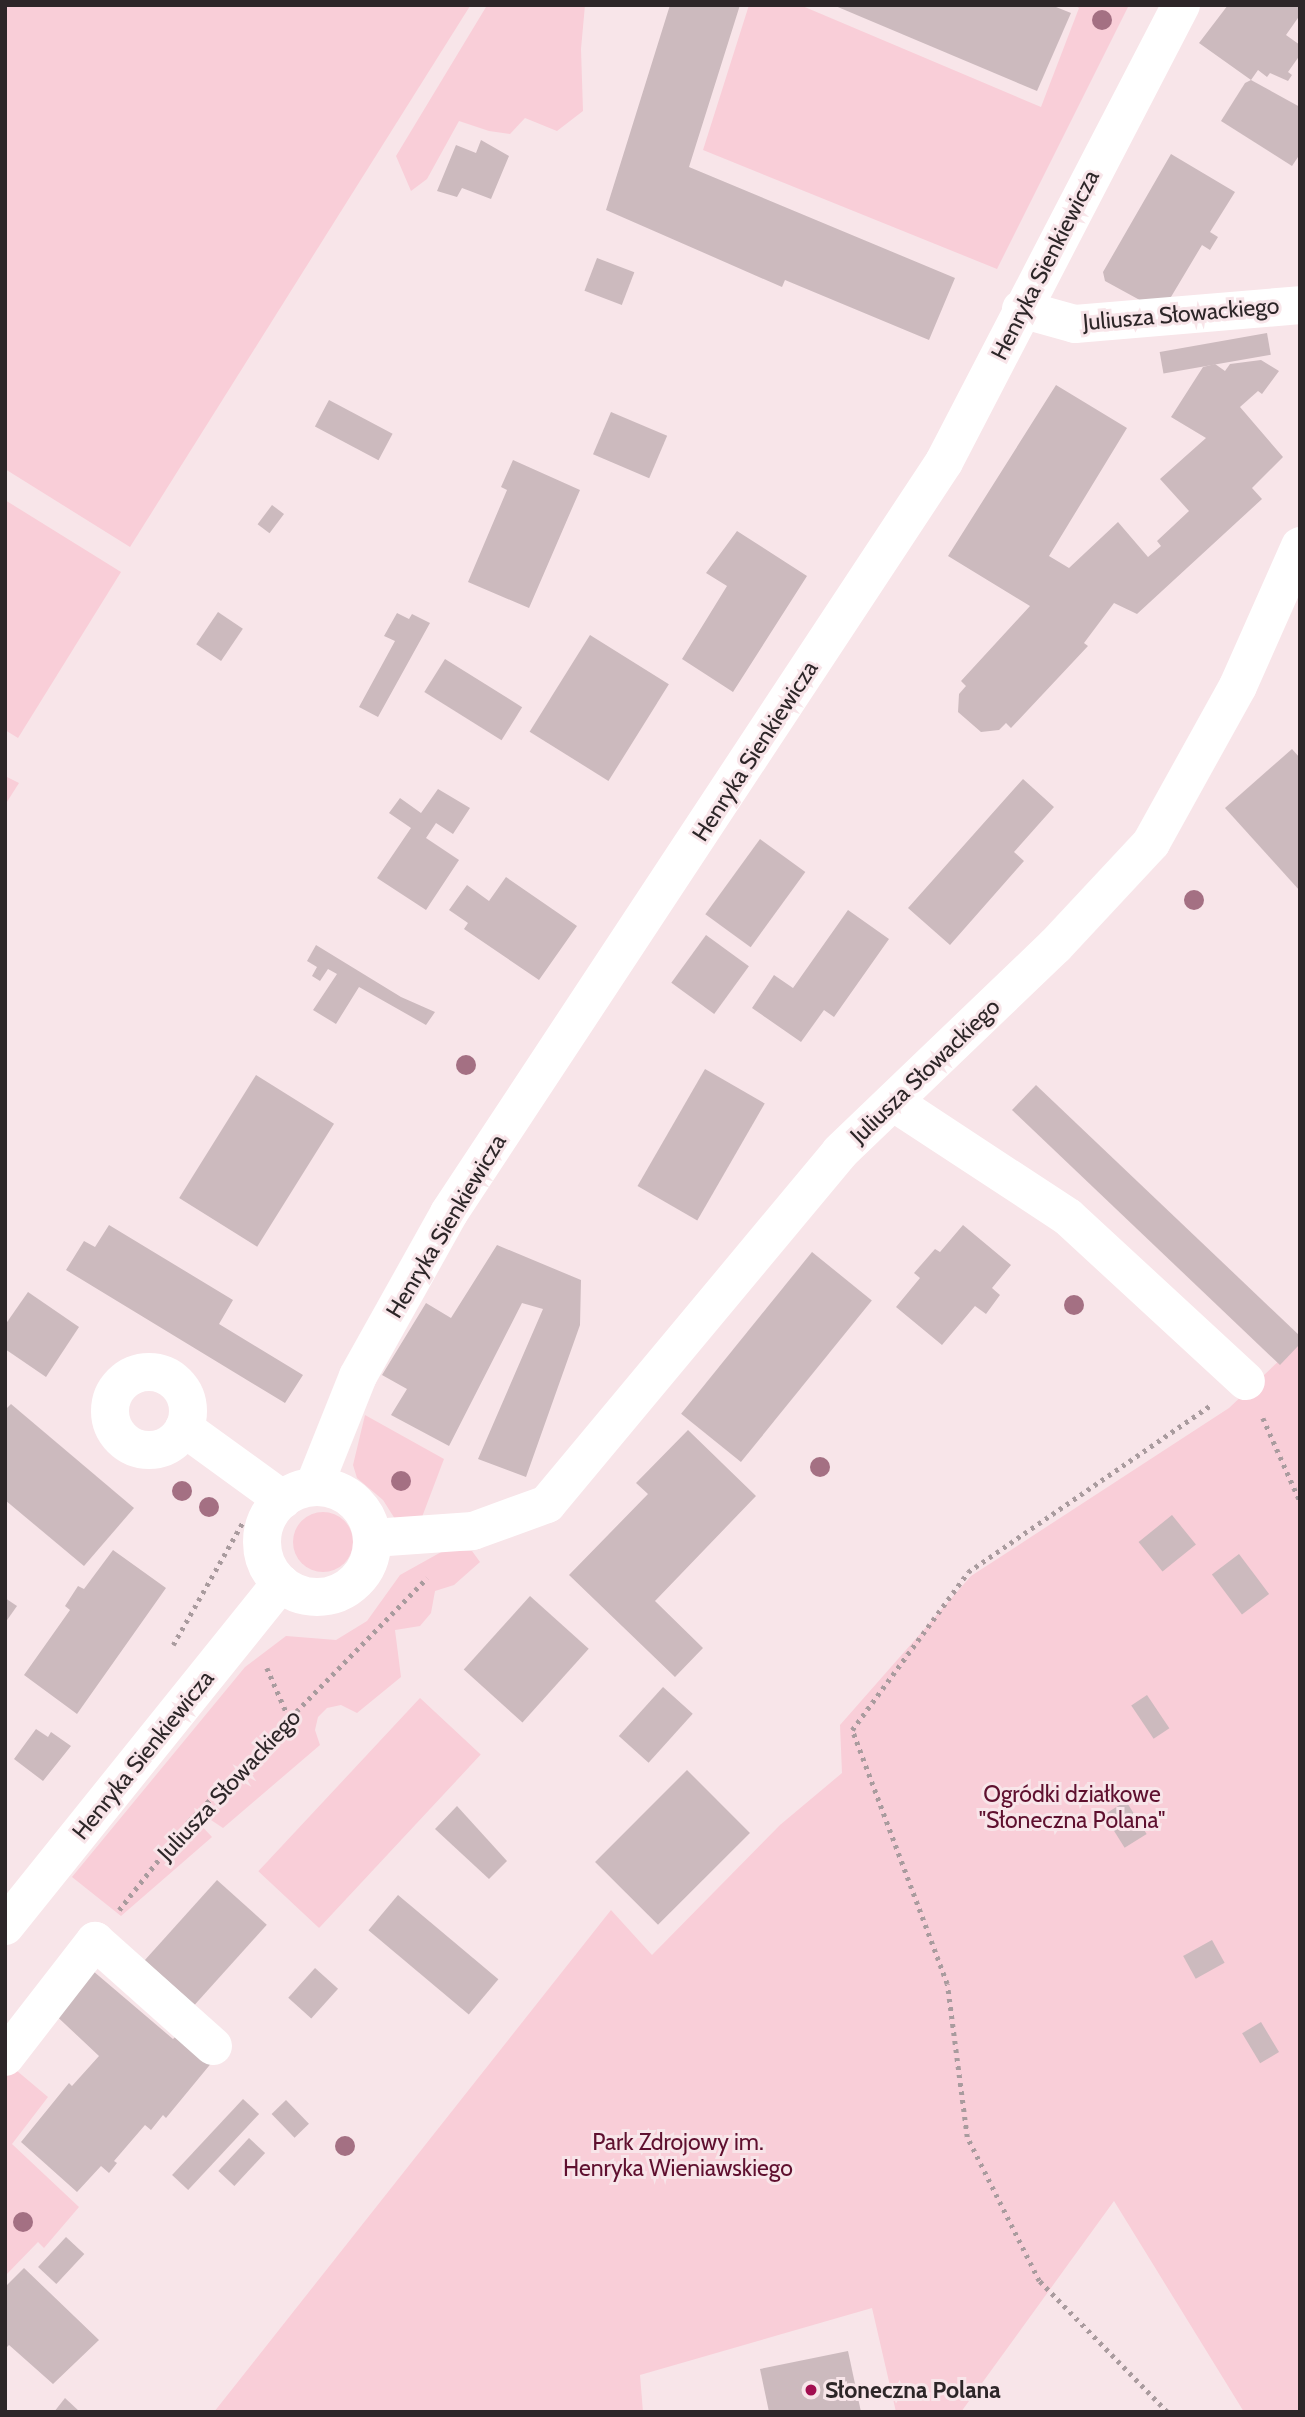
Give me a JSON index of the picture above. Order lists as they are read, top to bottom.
{
  "streets": {
    "street": ["Henryka Sienkiewicza", "Juliusza Słowackiego"]
  },
  "crossings": [
    ["Henryka Sienkiewicza", "Juliusza Słowackiego"]
  ],
  "parks": ["Ogródki działkowe \"Słoneczna Polana\"", "Park Zdrojowy im. Henryka Wieniawskiego"],
  "places": ["Słoneczna Polana"]
}
